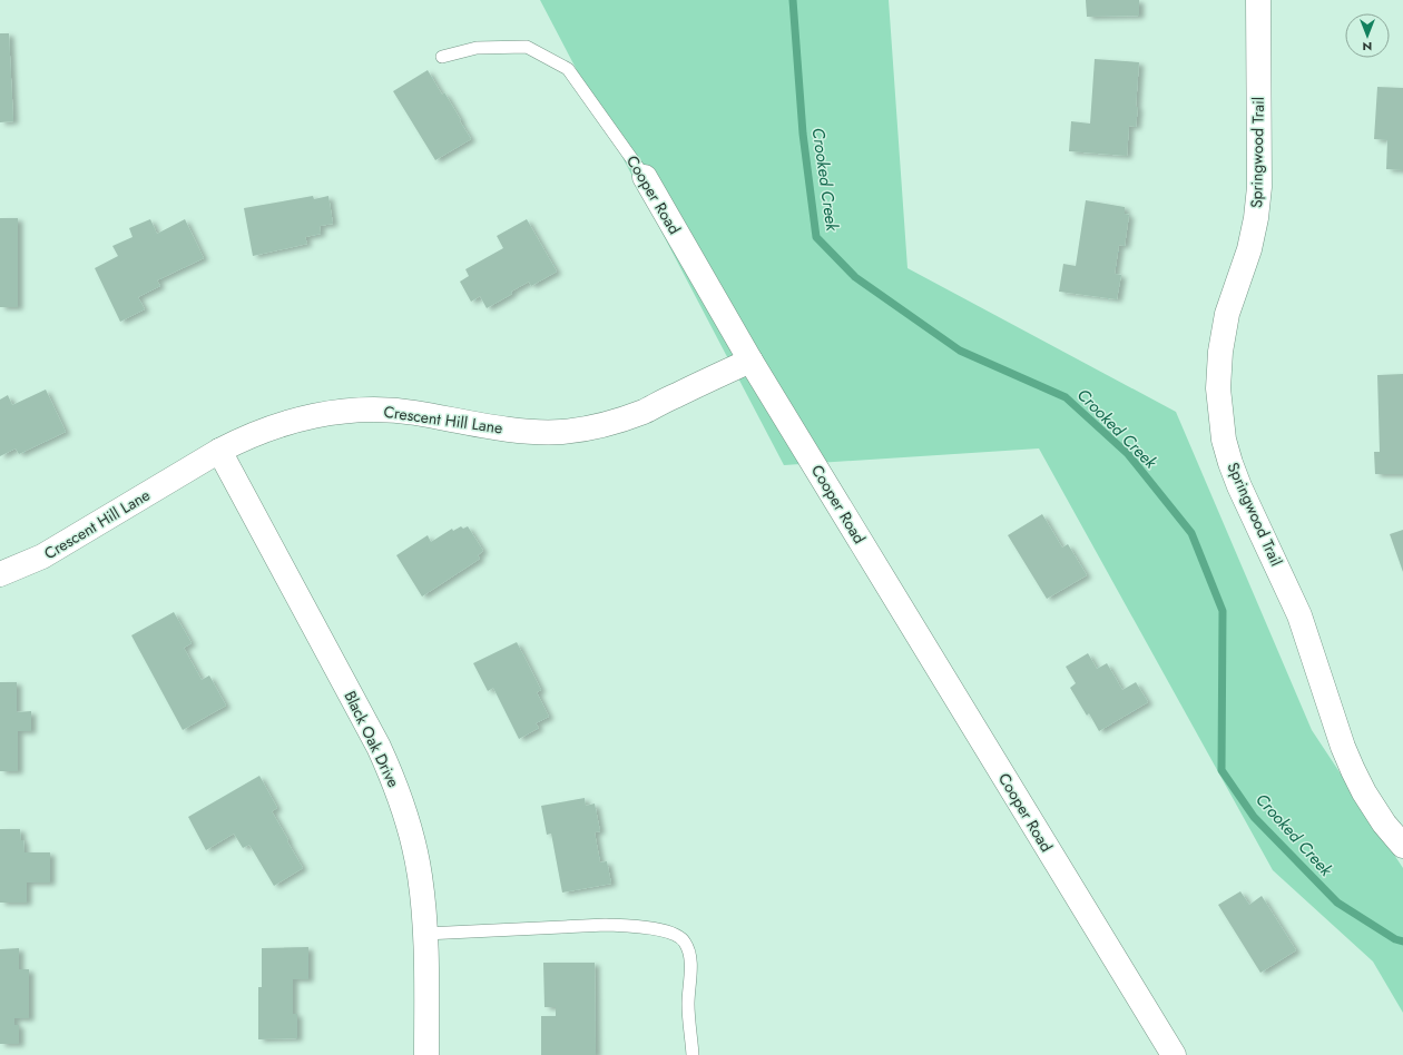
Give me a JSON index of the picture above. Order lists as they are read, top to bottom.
{
  "streets": {
    "street": [
      "Springwood Trail",
      "Cooper Road",
      "Crescent Hill Lane",
      "Black Oak Drive"
    ]
  },
  "crossings": [
    ["Cooper Road", "Crescent Hill Lane"],
    ["Crescent Hill Lane", "Black Oak Drive"]
  ],
  "water": ["Crooked Creek"],
  "north": "bottom"
}
